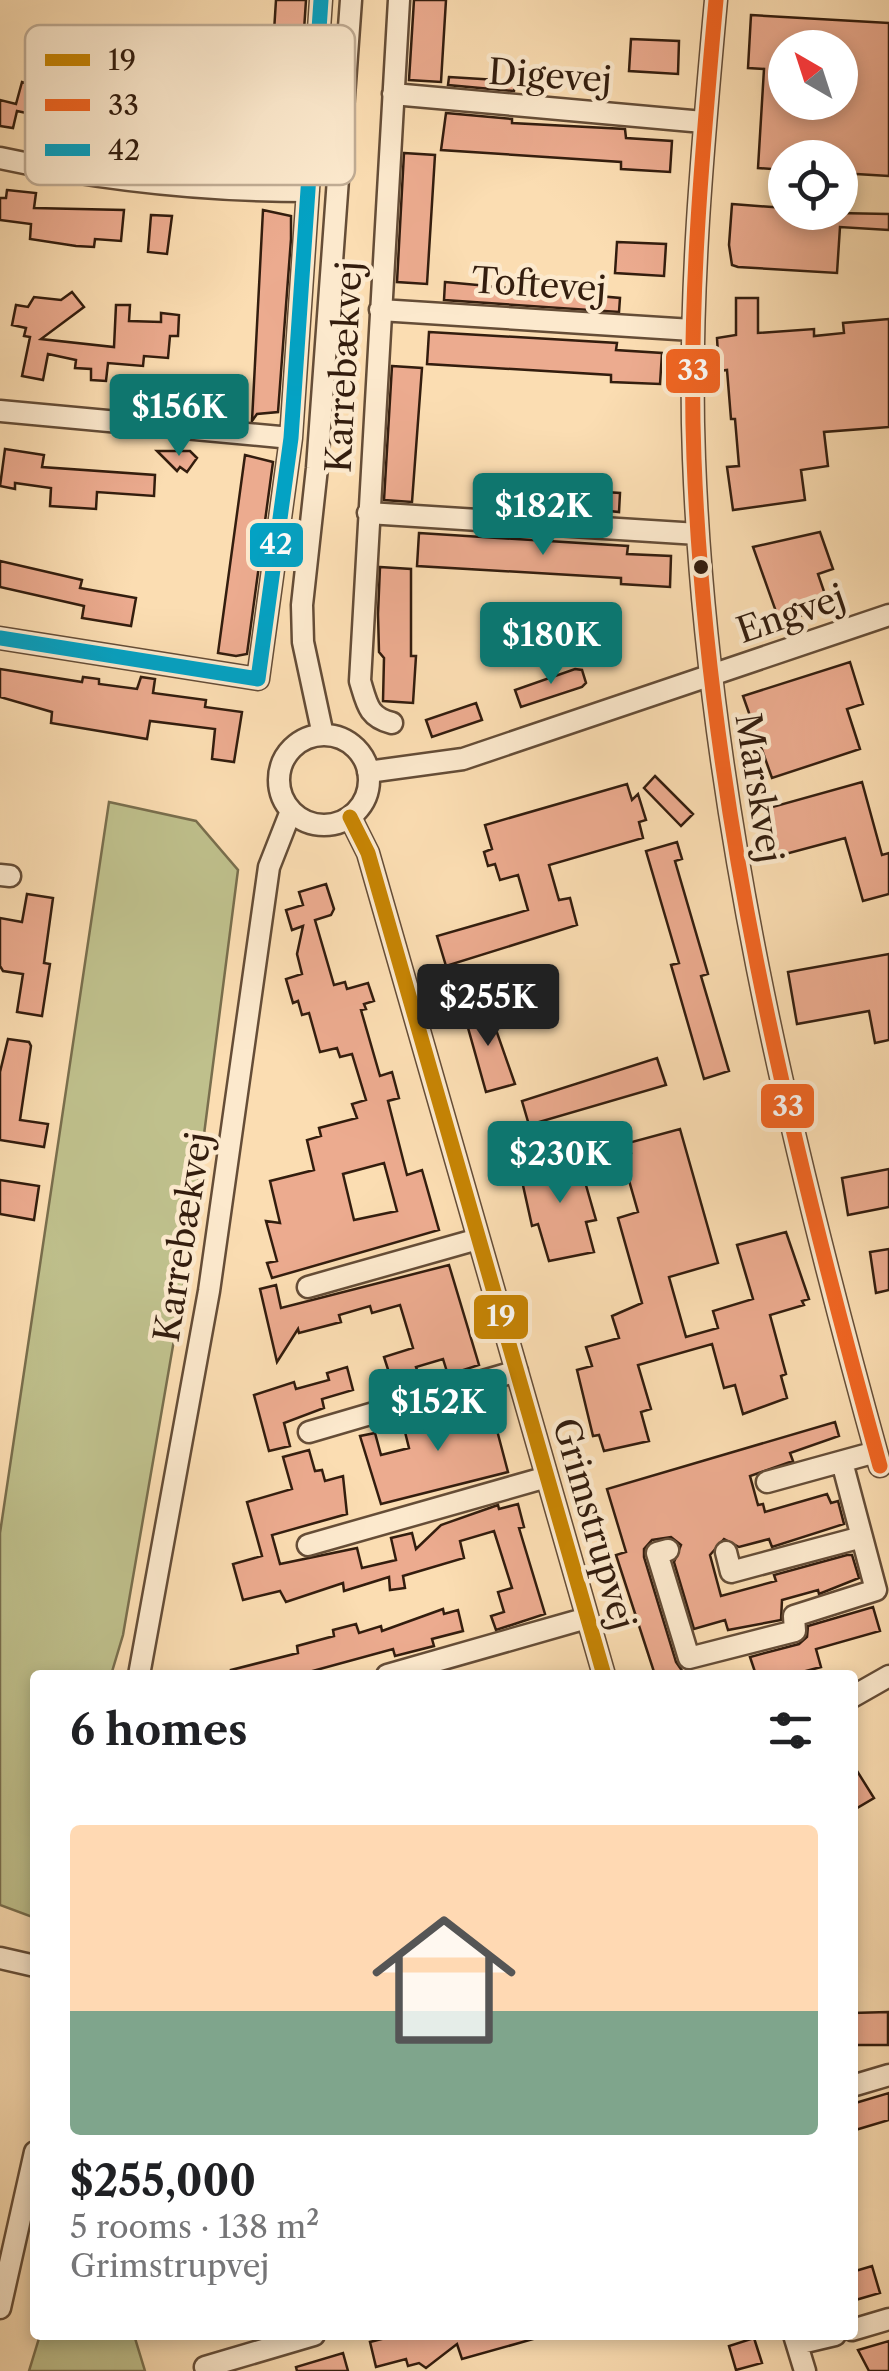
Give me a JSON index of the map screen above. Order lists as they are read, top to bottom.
{
  "streets": {
    "street": [
      "Digevej",
      "Toftevej",
      "Karrebækvej",
      "Engvej",
      "Marskvej",
      "Grimstrupvej"
    ]
  },
  "crossings": [
    ["Digevej", "Karrebækvej"],
    ["Digevej", "Marskvej"],
    ["Toftevej", "Karrebækvej"],
    ["Toftevej", "Marskvej"],
    ["Karrebækvej", "Engvej"],
    ["Karrebækvej", "Grimstrupvej"],
    ["Engvej", "Marskvej"],
    ["Engvej", "Grimstrupvej"]
  ],
  "lines": ["transit line 33", "transit line 42", "transit line 19"],
  "legend": ["19", "33", "42"],
  "north": "top left",
  "page": {
    "price": [
      "$156K",
      "$182K",
      "$180K",
      "$255K",
      "$230K",
      "$152K"
    ],
    "heading": "6 homes",
    "list": [
      {
        "name": "$255,000",
        "note": "5 rooms · 138 m² · Grimstrupvej"
      }
    ]
  }
}
